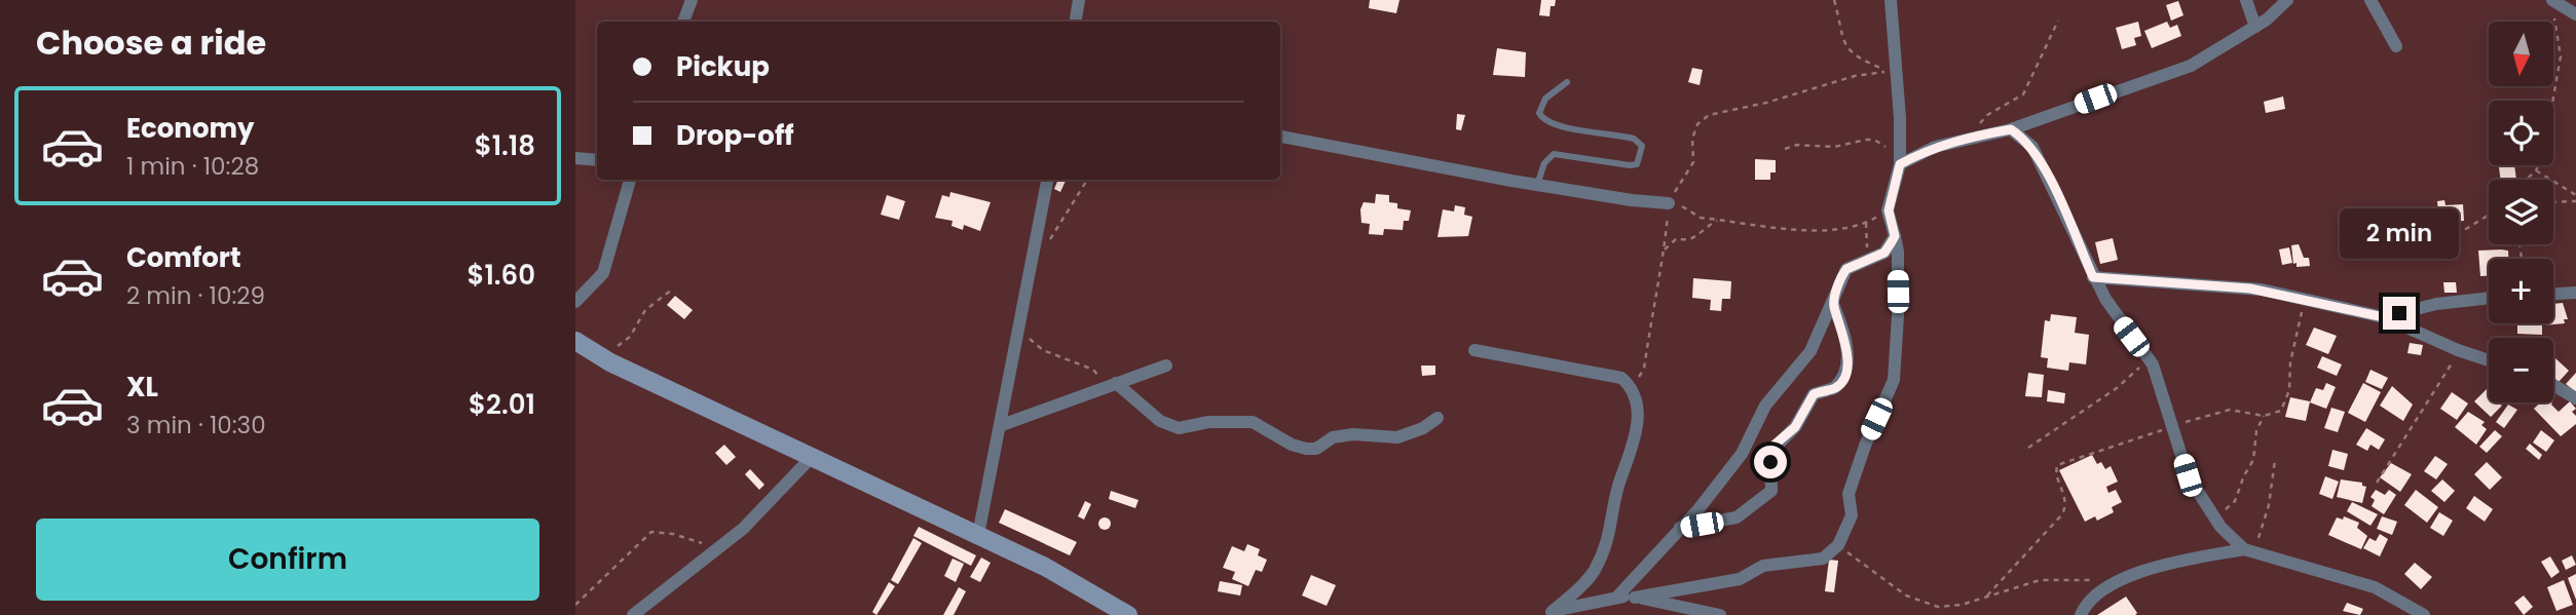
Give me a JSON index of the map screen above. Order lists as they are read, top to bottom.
{
  "north": "bottom",
  "page": {
    "heading": "Choose a ride",
    "map_buttons": ["+", "−"],
    "banner": ["Pickup", "Drop-off"],
    "list": [
      {
        "name": "Economy",
        "note": "1 min · 10:28",
        "value": "$1.18"
      },
      {
        "name": "Comfort",
        "note": "2 min · 10:29",
        "value": "$1.60"
      },
      {
        "name": "XL",
        "note": "3 min · 10:30",
        "value": "$2.01"
      }
    ],
    "bubble": "2 min",
    "buttons": "Confirm"
  }
}
